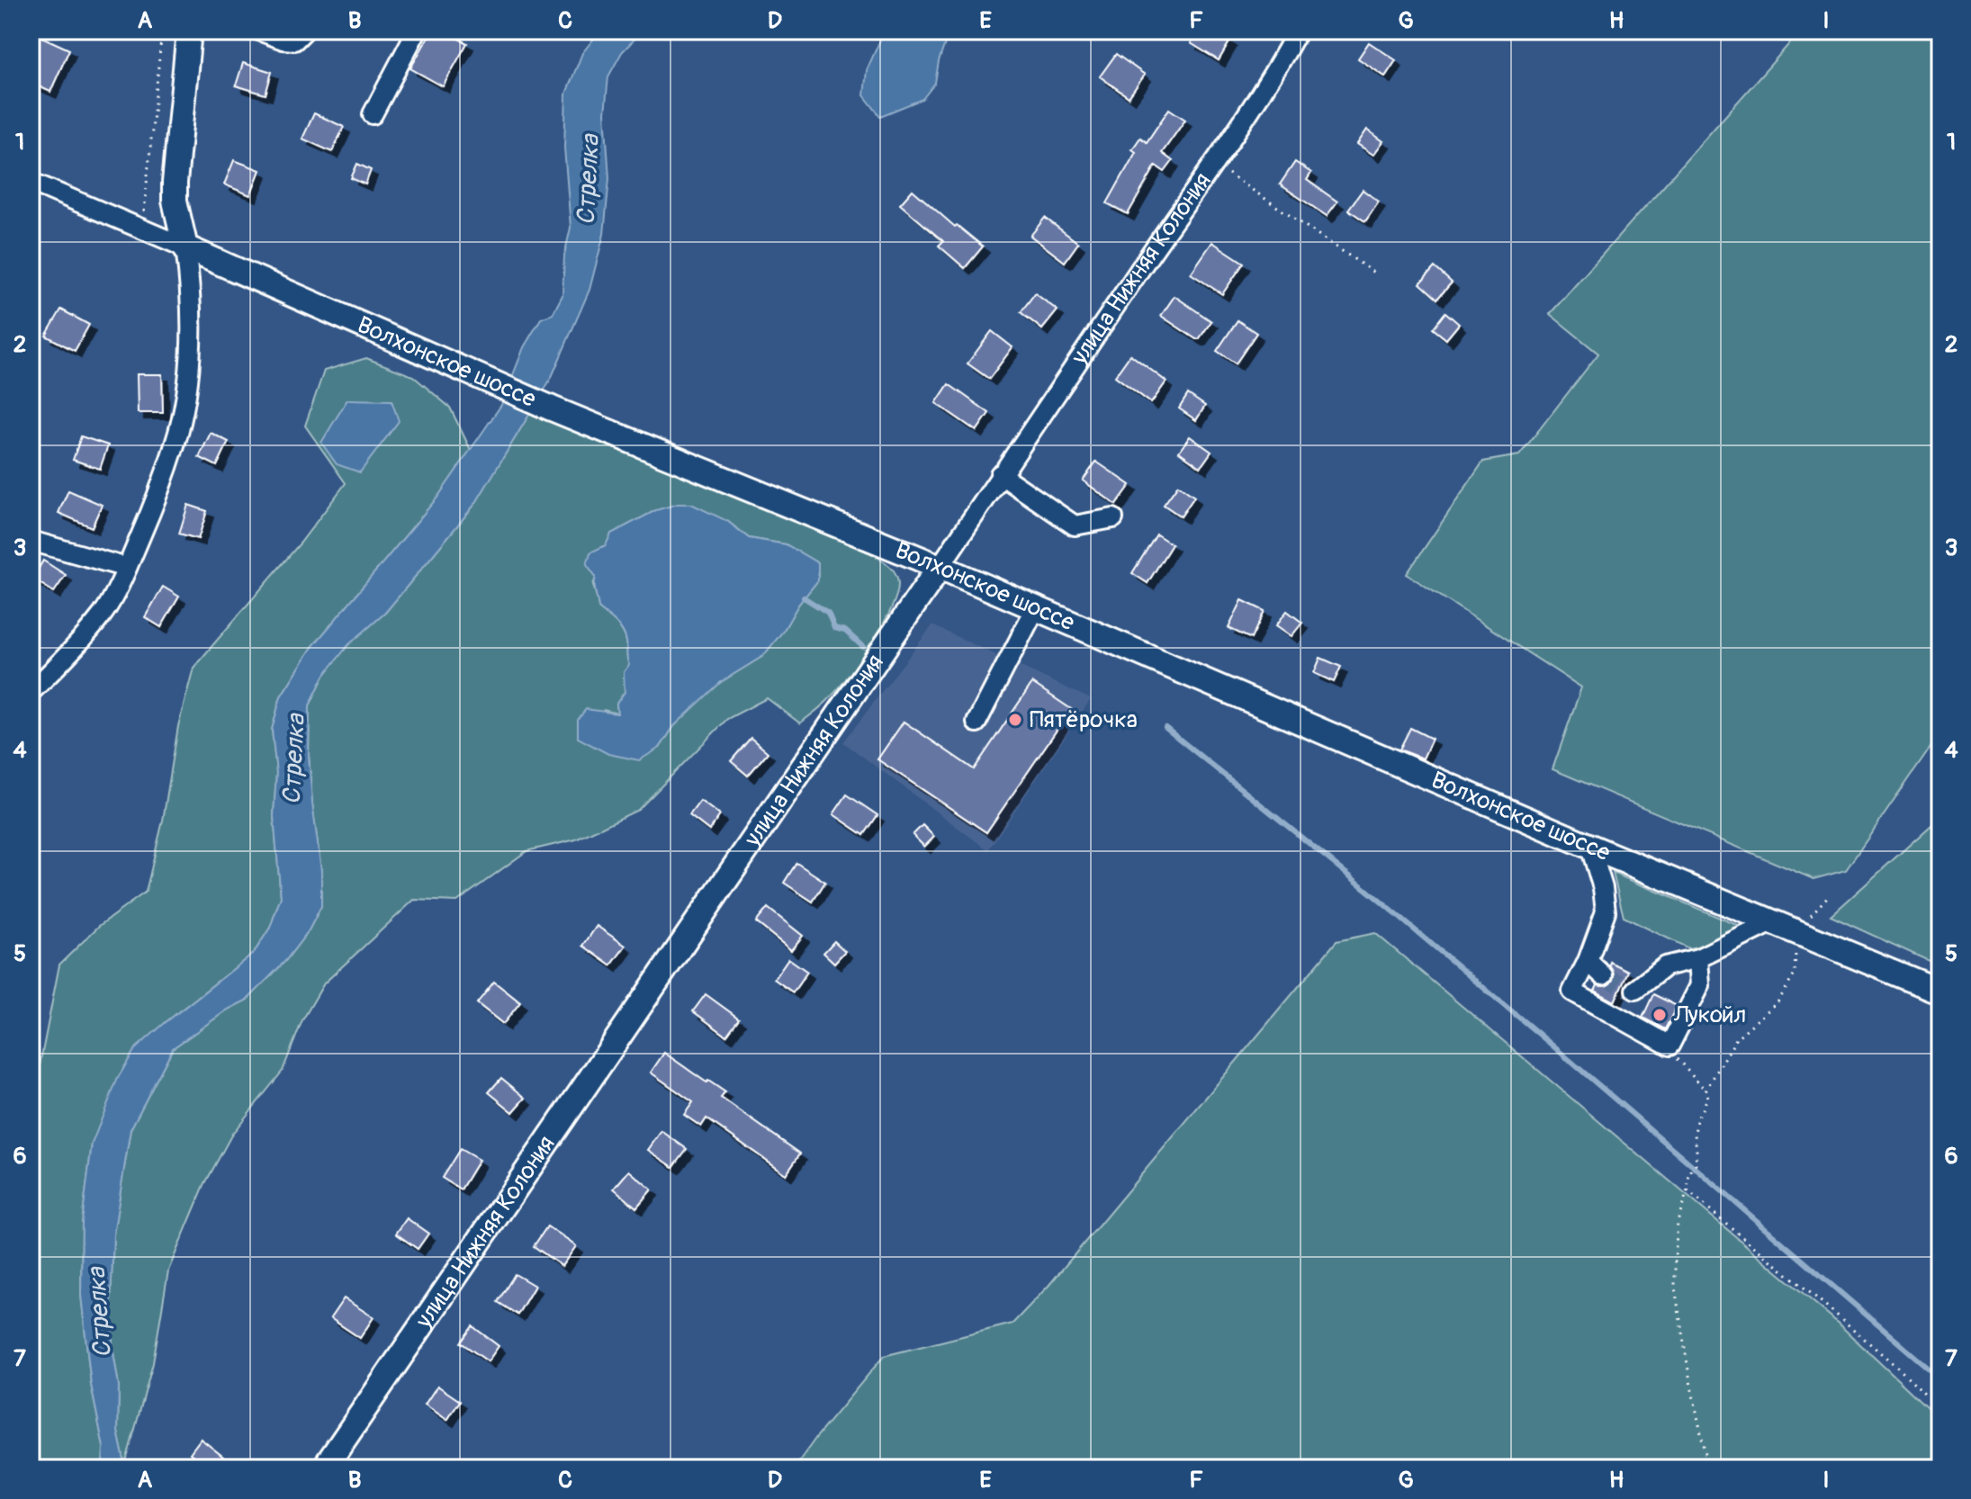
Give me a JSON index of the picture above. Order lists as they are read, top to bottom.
{
  "streets": {
    "main road": ["улица Нижняя Колония", "Волхонское шоссе"]
  },
  "crossings": [
    ["улица Нижняя Колония", "Волхонское шоссе"]
  ],
  "water": ["Стрелка"],
  "places": ["Пятёрочка", "Лукойл"],
  "grid": {
    "columns": [
      "A",
      "B",
      "C",
      "D",
      "E",
      "F",
      "G",
      "H",
      "I"
    ],
    "rows": [
      "1",
      "2",
      "3",
      "4",
      "5",
      "6",
      "7"
    ]
  }
}
